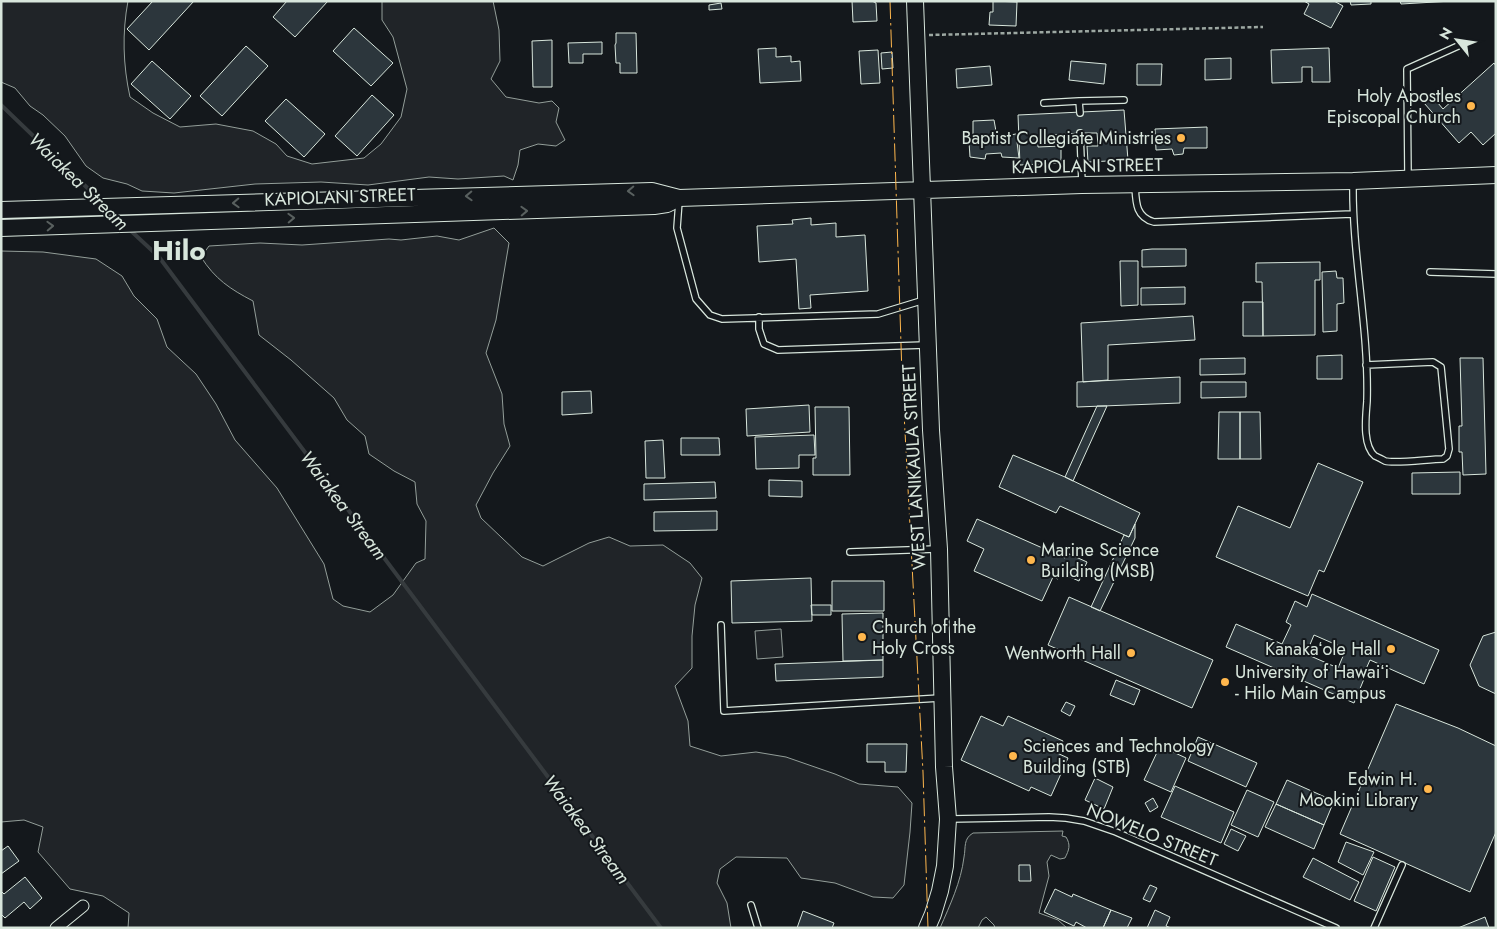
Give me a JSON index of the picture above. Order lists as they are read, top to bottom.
{
  "streets": {
    "street": ["KAPIOLANI STREET", "WEST LANIKAULA STREET"],
    "lane": ["NOWELO STREET"]
  },
  "crossings": [
    ["KAPIOLANI STREET", "WEST LANIKAULA STREET"],
    ["WEST LANIKAULA STREET", "NOWELO STREET"]
  ],
  "districts": ["Hilo"],
  "water": ["Waiakea Stream"],
  "places": [
    "Holy Apostles Episcopal Church",
    "Baptist Collegiate Ministries",
    "Marine Science Building (MSB)",
    "Church of the Holy Cross",
    "Kanakaʻole Hall",
    "Wentworth Hall",
    "University of Hawaiʻi - Hilo Main Campus",
    "Sciences and Technology Building (STB)",
    "Edwin H. Mookini Library"
  ],
  "north": "top left"
}
